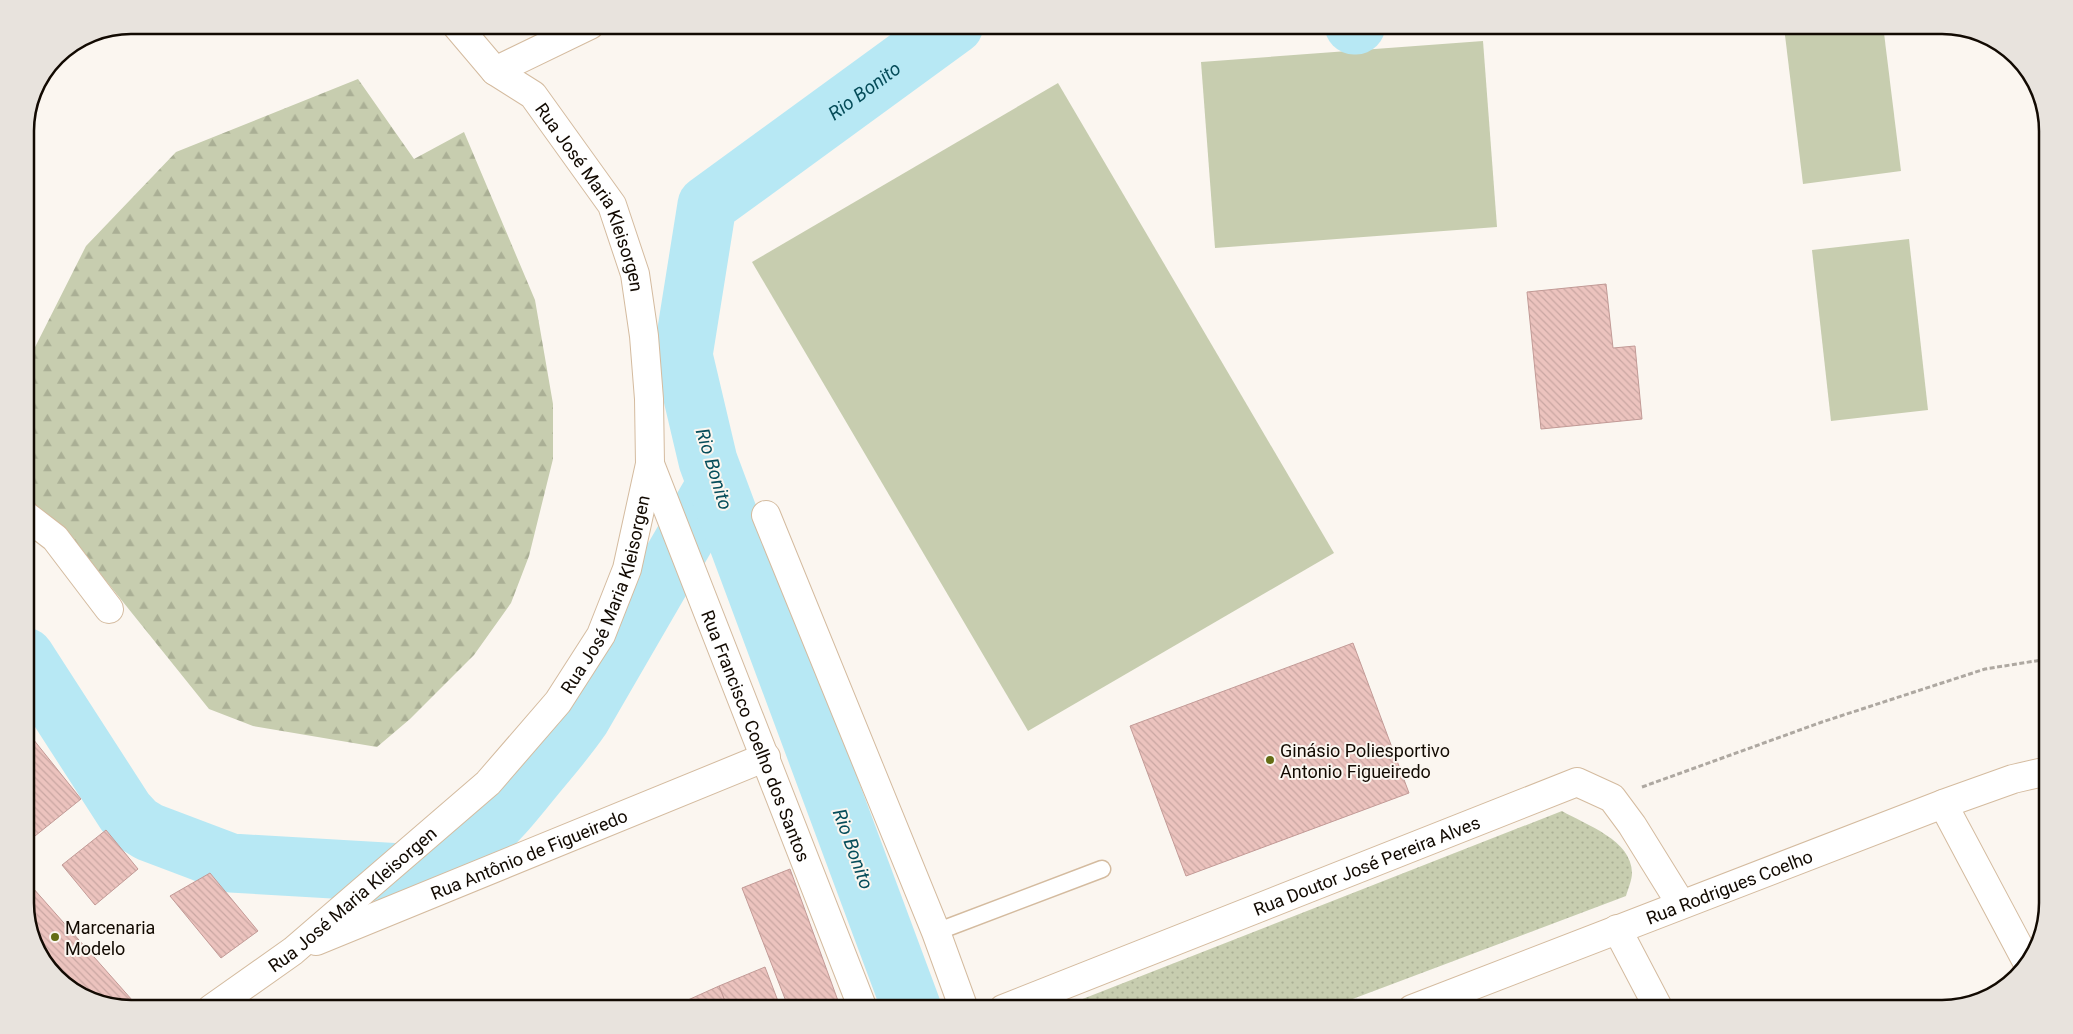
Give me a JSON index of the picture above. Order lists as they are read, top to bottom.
{
  "streets": {
    "street": [
      "Rua José Maria Kleisorgen",
      "Rua Francisco Coelho dos Santos",
      "Rua Antônio de Figueiredo",
      "Rua Doutor José Pereira Alves",
      "Rua Rodrigues Coelho"
    ]
  },
  "crossings": [
    ["Rua José Maria Kleisorgen", "Rua Francisco Coelho dos Santos"],
    ["Rua José Maria Kleisorgen", "Rua Antônio de Figueiredo"],
    ["Rua Francisco Coelho dos Santos", "Rua Antônio de Figueiredo"],
    ["Rua Doutor José Pereira Alves", "Rua Rodrigues Coelho"]
  ],
  "water": ["Rio Bonito"],
  "places": ["Ginásio Poliesportivo Antonio Figueiredo", "Marcenaria Modelo"]
}
